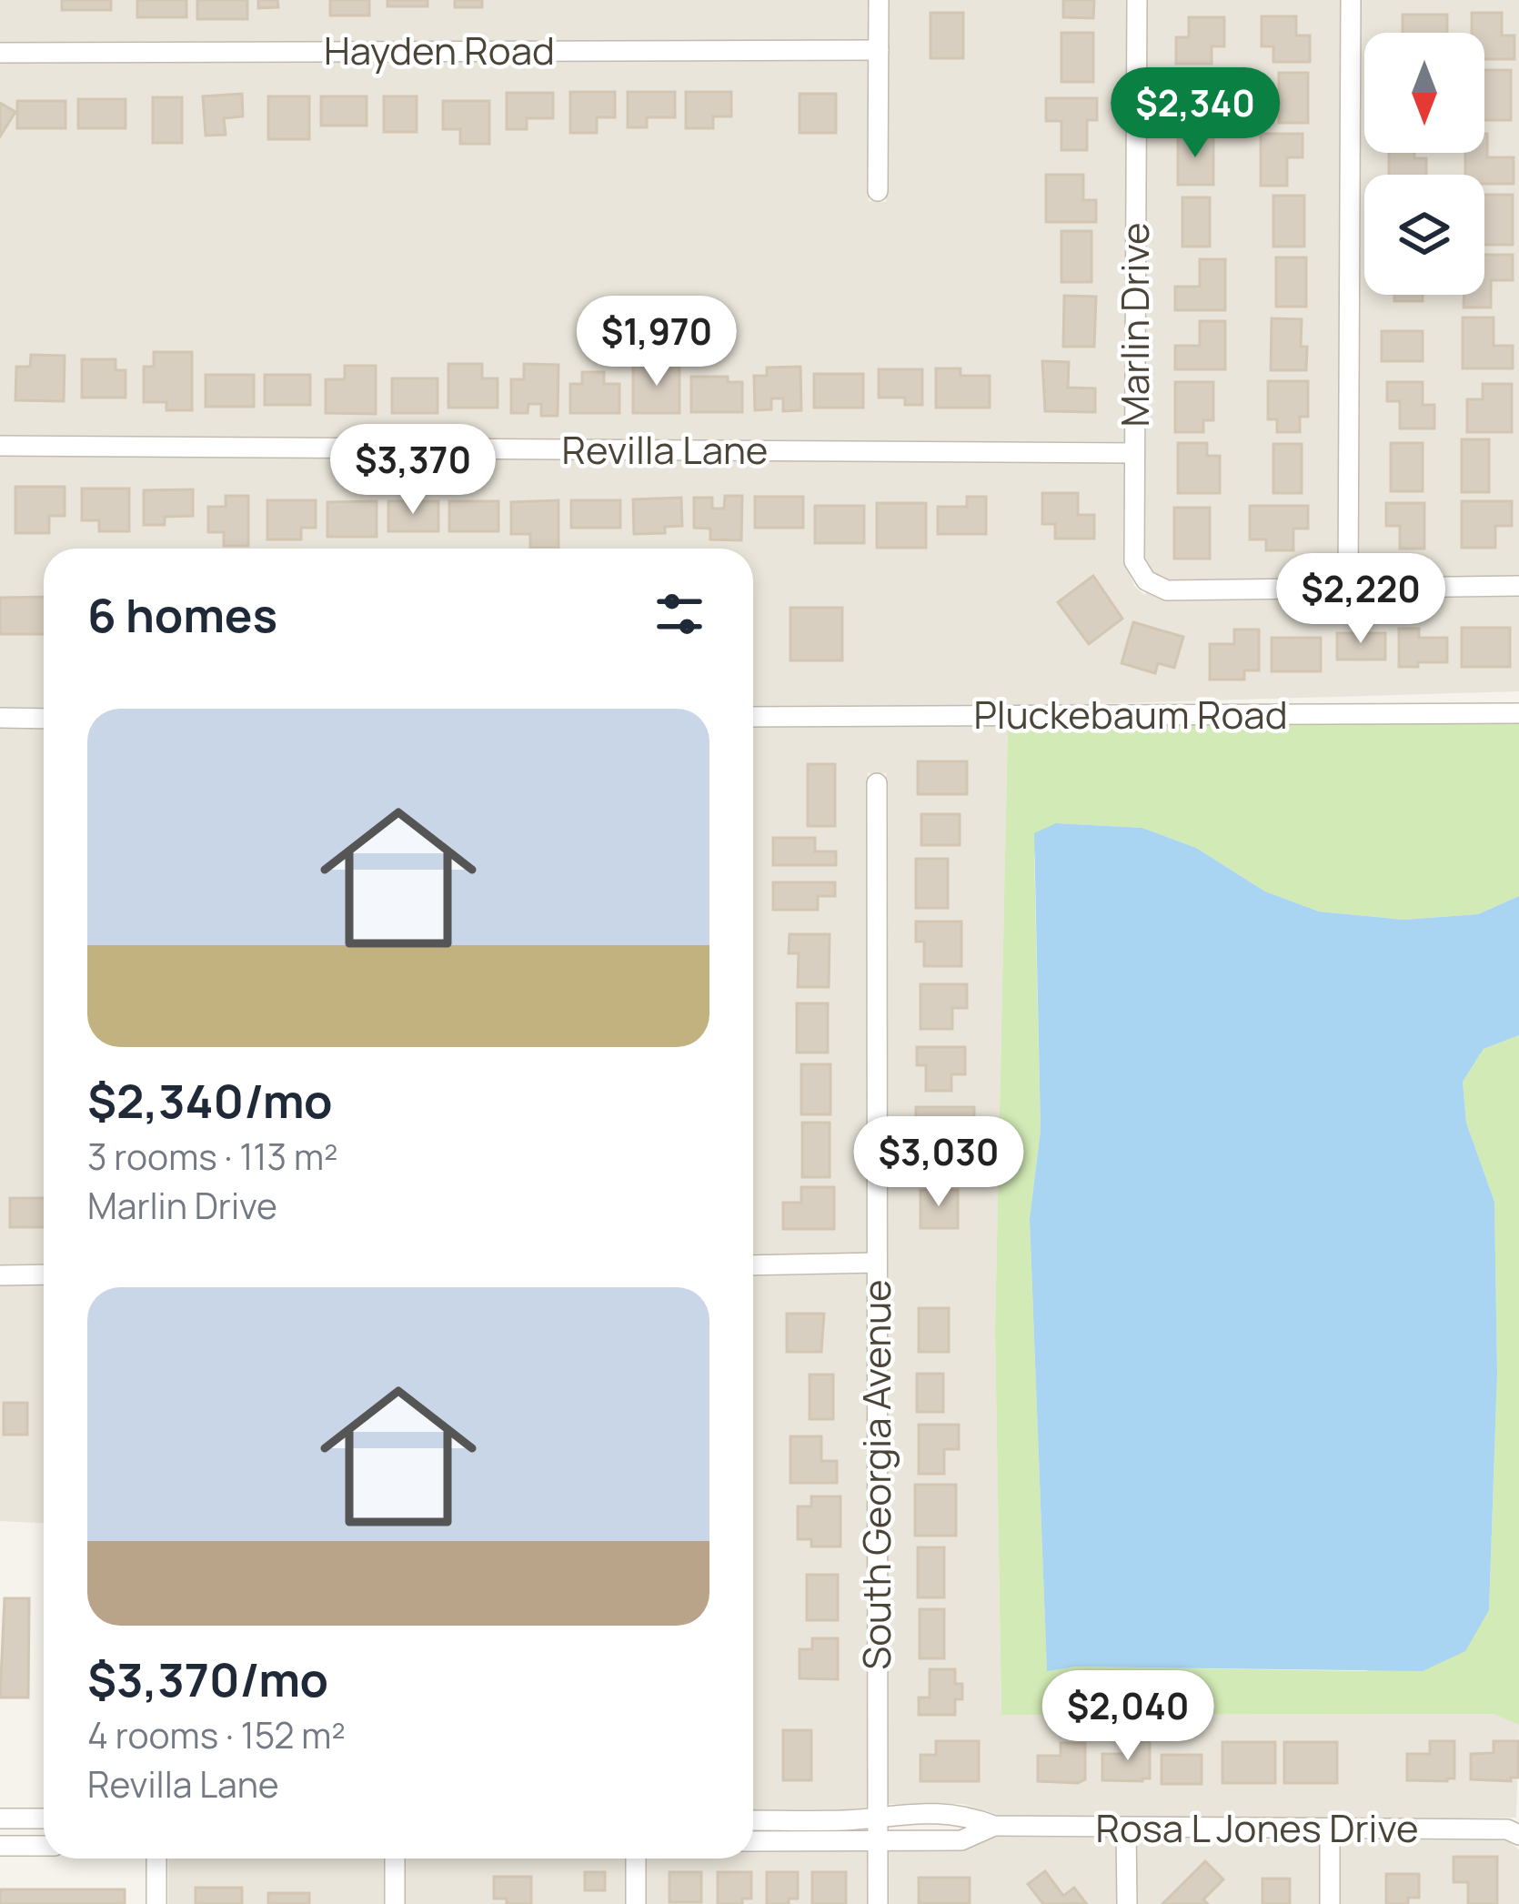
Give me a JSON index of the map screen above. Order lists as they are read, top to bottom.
{
  "streets": {
    "street": [
      "Hayden Road",
      "Marlin Drive",
      "Revilla Lane",
      "Pluckebaum Road",
      "South Georgia Avenue",
      "Rosa L Jones Drive"
    ]
  },
  "crossings": [
    ["Marlin Drive", "Revilla Lane"],
    ["South Georgia Avenue", "Rosa L Jones Drive"]
  ],
  "north": "bottom",
  "page": {
    "price": [
      "$2,340",
      "$1,970",
      "$3,370",
      "$2,220",
      "$3,030",
      "$2,040"
    ],
    "heading": "6 homes",
    "list": [
      {
        "name": "$2,340/mo",
        "note": "3 rooms · 113 m² · Marlin Drive"
      },
      {
        "name": "$3,370/mo",
        "note": "4 rooms · 152 m² · Revilla Lane"
      }
    ]
  }
}
